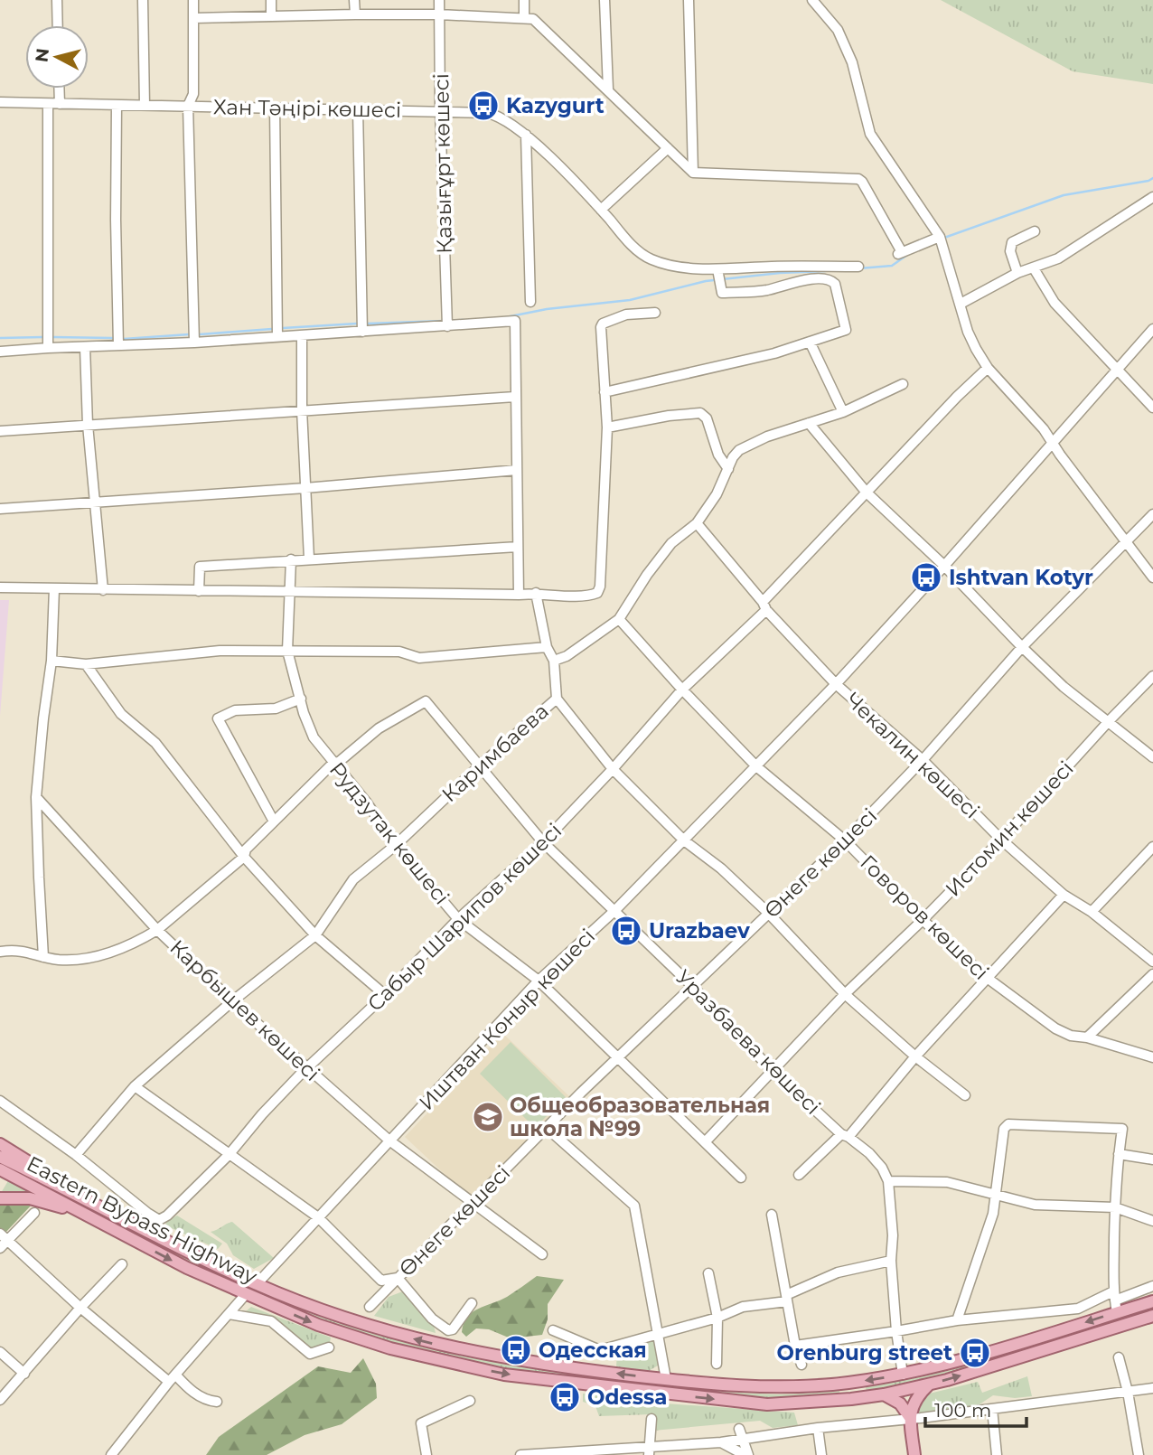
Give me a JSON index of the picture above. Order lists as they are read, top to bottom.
{
  "streets": {
    "main road": ["Eastern Bypass Highway"],
    "street": [
      "Хан Тәңірі көшесі",
      "Қазығұрт көшесі",
      "Каримбаева",
      "Чекалин көшесі",
      "Истомин көшесі",
      "Рудзутак көшесі",
      "Өнеге көшесі",
      "Сабыр Шарипов көшесі",
      "Говоров көшесі",
      "Карбышев көшесі",
      "Иштван Коныр көшесі",
      "Уразбаева көшесі"
    ]
  },
  "crossings": [
    ["Хан Тәңірі көшесі", "Қазығұрт көшесі"],
    ["Каримбаева", "Рудзутак көшесі"],
    ["Каримбаева", "Сабыр Шарипов көшесі"],
    ["Каримбаева", "Карбышев көшесі"],
    ["Каримбаева", "Уразбаева көшесі"],
    ["Чекалин көшесі", "Истомин көшесі"],
    ["Чекалин көшесі", "Өнеге көшесі"],
    ["Чекалин көшесі", "Сабыр Шарипов көшесі"],
    ["Чекалин көшесі", "Иштван Коныр көшесі"],
    ["Истомин көшесі", "Рудзутак көшесі"],
    ["Истомин көшесі", "Говоров көшесі"],
    ["Истомин көшесі", "Уразбаева көшесі"],
    ["Рудзутак көшесі", "Өнеге көшесі"],
    ["Рудзутак көшесі", "Сабыр Шарипов көшесі"],
    ["Рудзутак көшесі", "Иштван Коныр көшесі"],
    ["Рудзутак көшесі", "Уразбаева көшесі"],
    ["Өнеге көшесі", "Говоров көшесі"],
    ["Өнеге көшесі", "Карбышев көшесі"],
    ["Өнеге көшесі", "Уразбаева көшесі"],
    ["Сабыр Шарипов көшесі", "Говоров көшесі"],
    ["Сабыр Шарипов көшесі", "Карбышев көшесі"],
    ["Сабыр Шарипов көшесі", "Уразбаева көшесі"],
    ["Говоров көшесі", "Иштван Коныр көшесі"],
    ["Карбышев көшесі", "Иштван Коныр көшесі"],
    ["Иштван Коныр көшесі", "Уразбаева көшесі"],
    ["Иштван Коныр көшесі", "Eastern Bypass Highway"]
  ],
  "places": {
    "bus stop": [
      "Kazygurt",
      "Ishtvan Kotyr",
      "Urazbaev",
      "Одесская",
      "Orenburg street",
      "Odessa"
    ],
    "school or university": ["Общеобразовательная школа №99"]
  },
  "scale_bar": "100 m",
  "north": "left"
}
